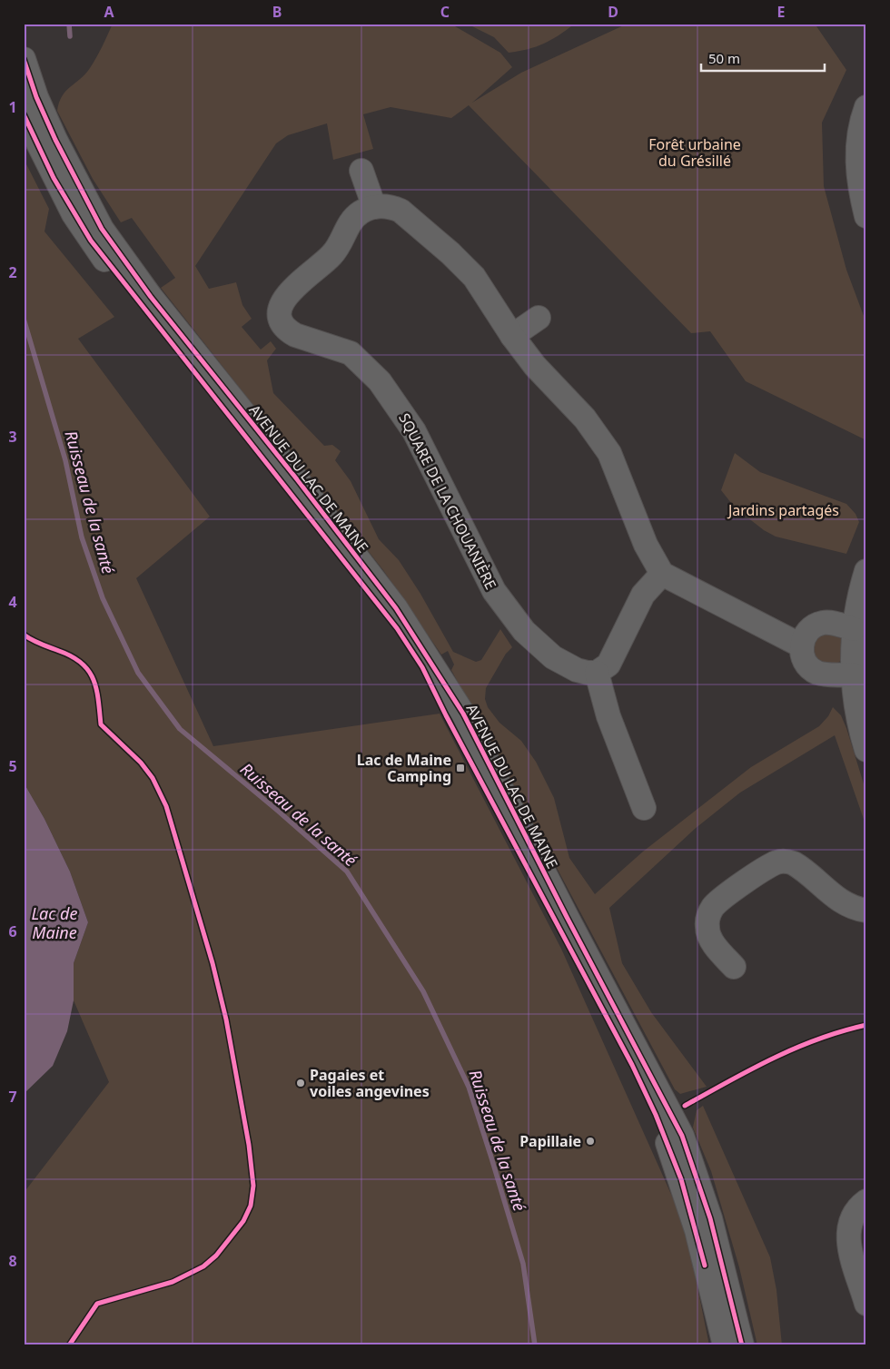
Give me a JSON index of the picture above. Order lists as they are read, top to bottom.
{
  "streets": {
    "street": ["AVENUE DU LAC DE MAINE", "SQUARE DE LA CHOUANIÈRE"]
  },
  "water": ["Ruisseau de la santé", "Lac de Maine"],
  "parks": ["Forêt urbaine du Grésillé", "Jardins partagés"],
  "places": {
    "transit": ["Lac de Maine Camping"],
    "other": ["Pagaies et voiles angevines", "Papillaie"]
  },
  "scale_bar": "50 m",
  "grid": {
    "columns": [
      "A",
      "B",
      "C",
      "D",
      "E"
    ],
    "rows": [
      "1",
      "2",
      "3",
      "4",
      "5",
      "6",
      "7",
      "8"
    ]
  }
}
